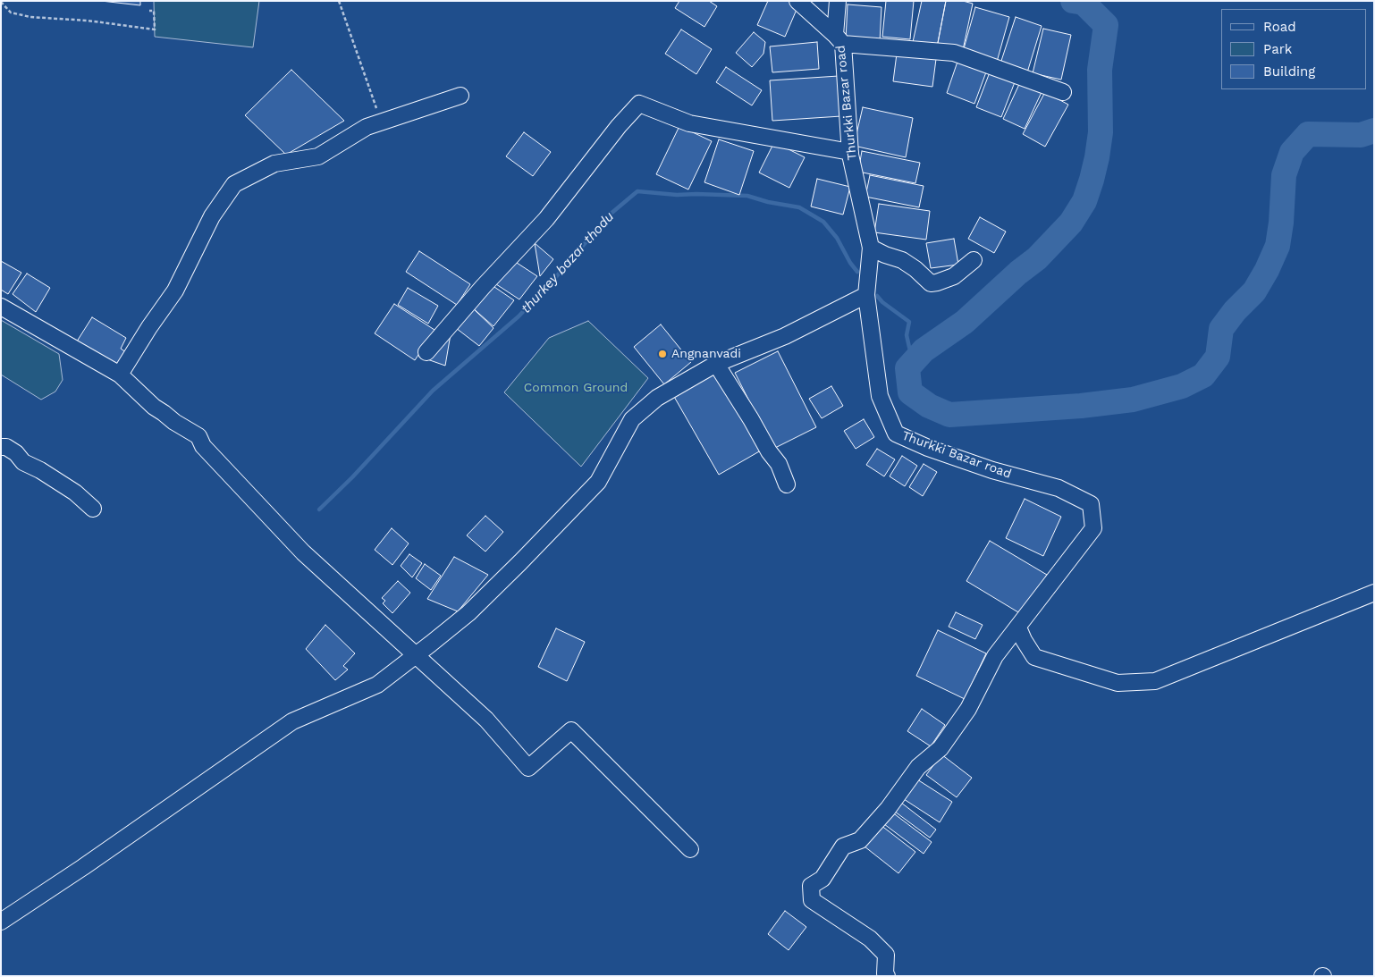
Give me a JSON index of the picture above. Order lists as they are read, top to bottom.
{
  "streets": {
    "street": ["Thurkki Bazar road"]
  },
  "water": ["thurkey bazar thodu"],
  "parks": ["Common Ground"],
  "places": ["Angnanvadi"],
  "legend": ["Road", "Park", "Building"]
}
